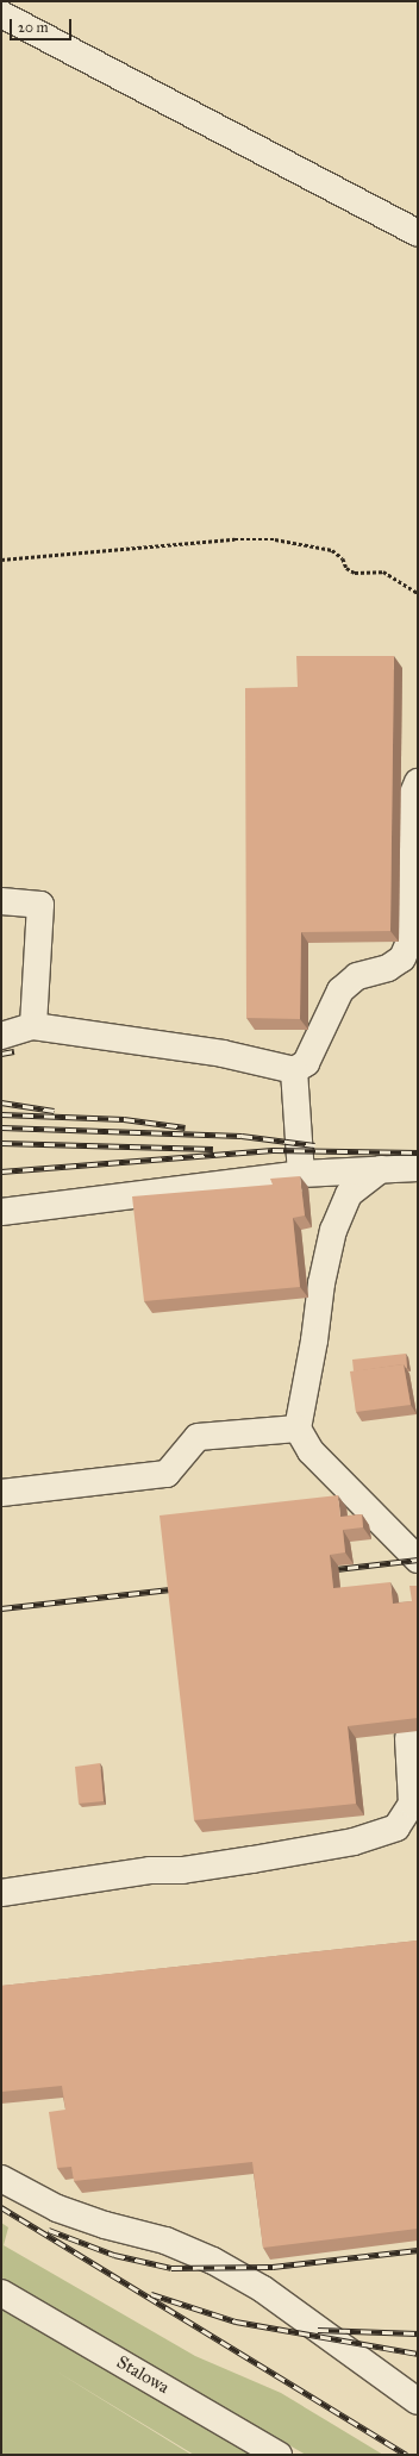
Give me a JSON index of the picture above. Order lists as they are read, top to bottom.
{
  "streets": {
    "street": ["Stalowa"]
  },
  "scale_bar": "20 m"
}
